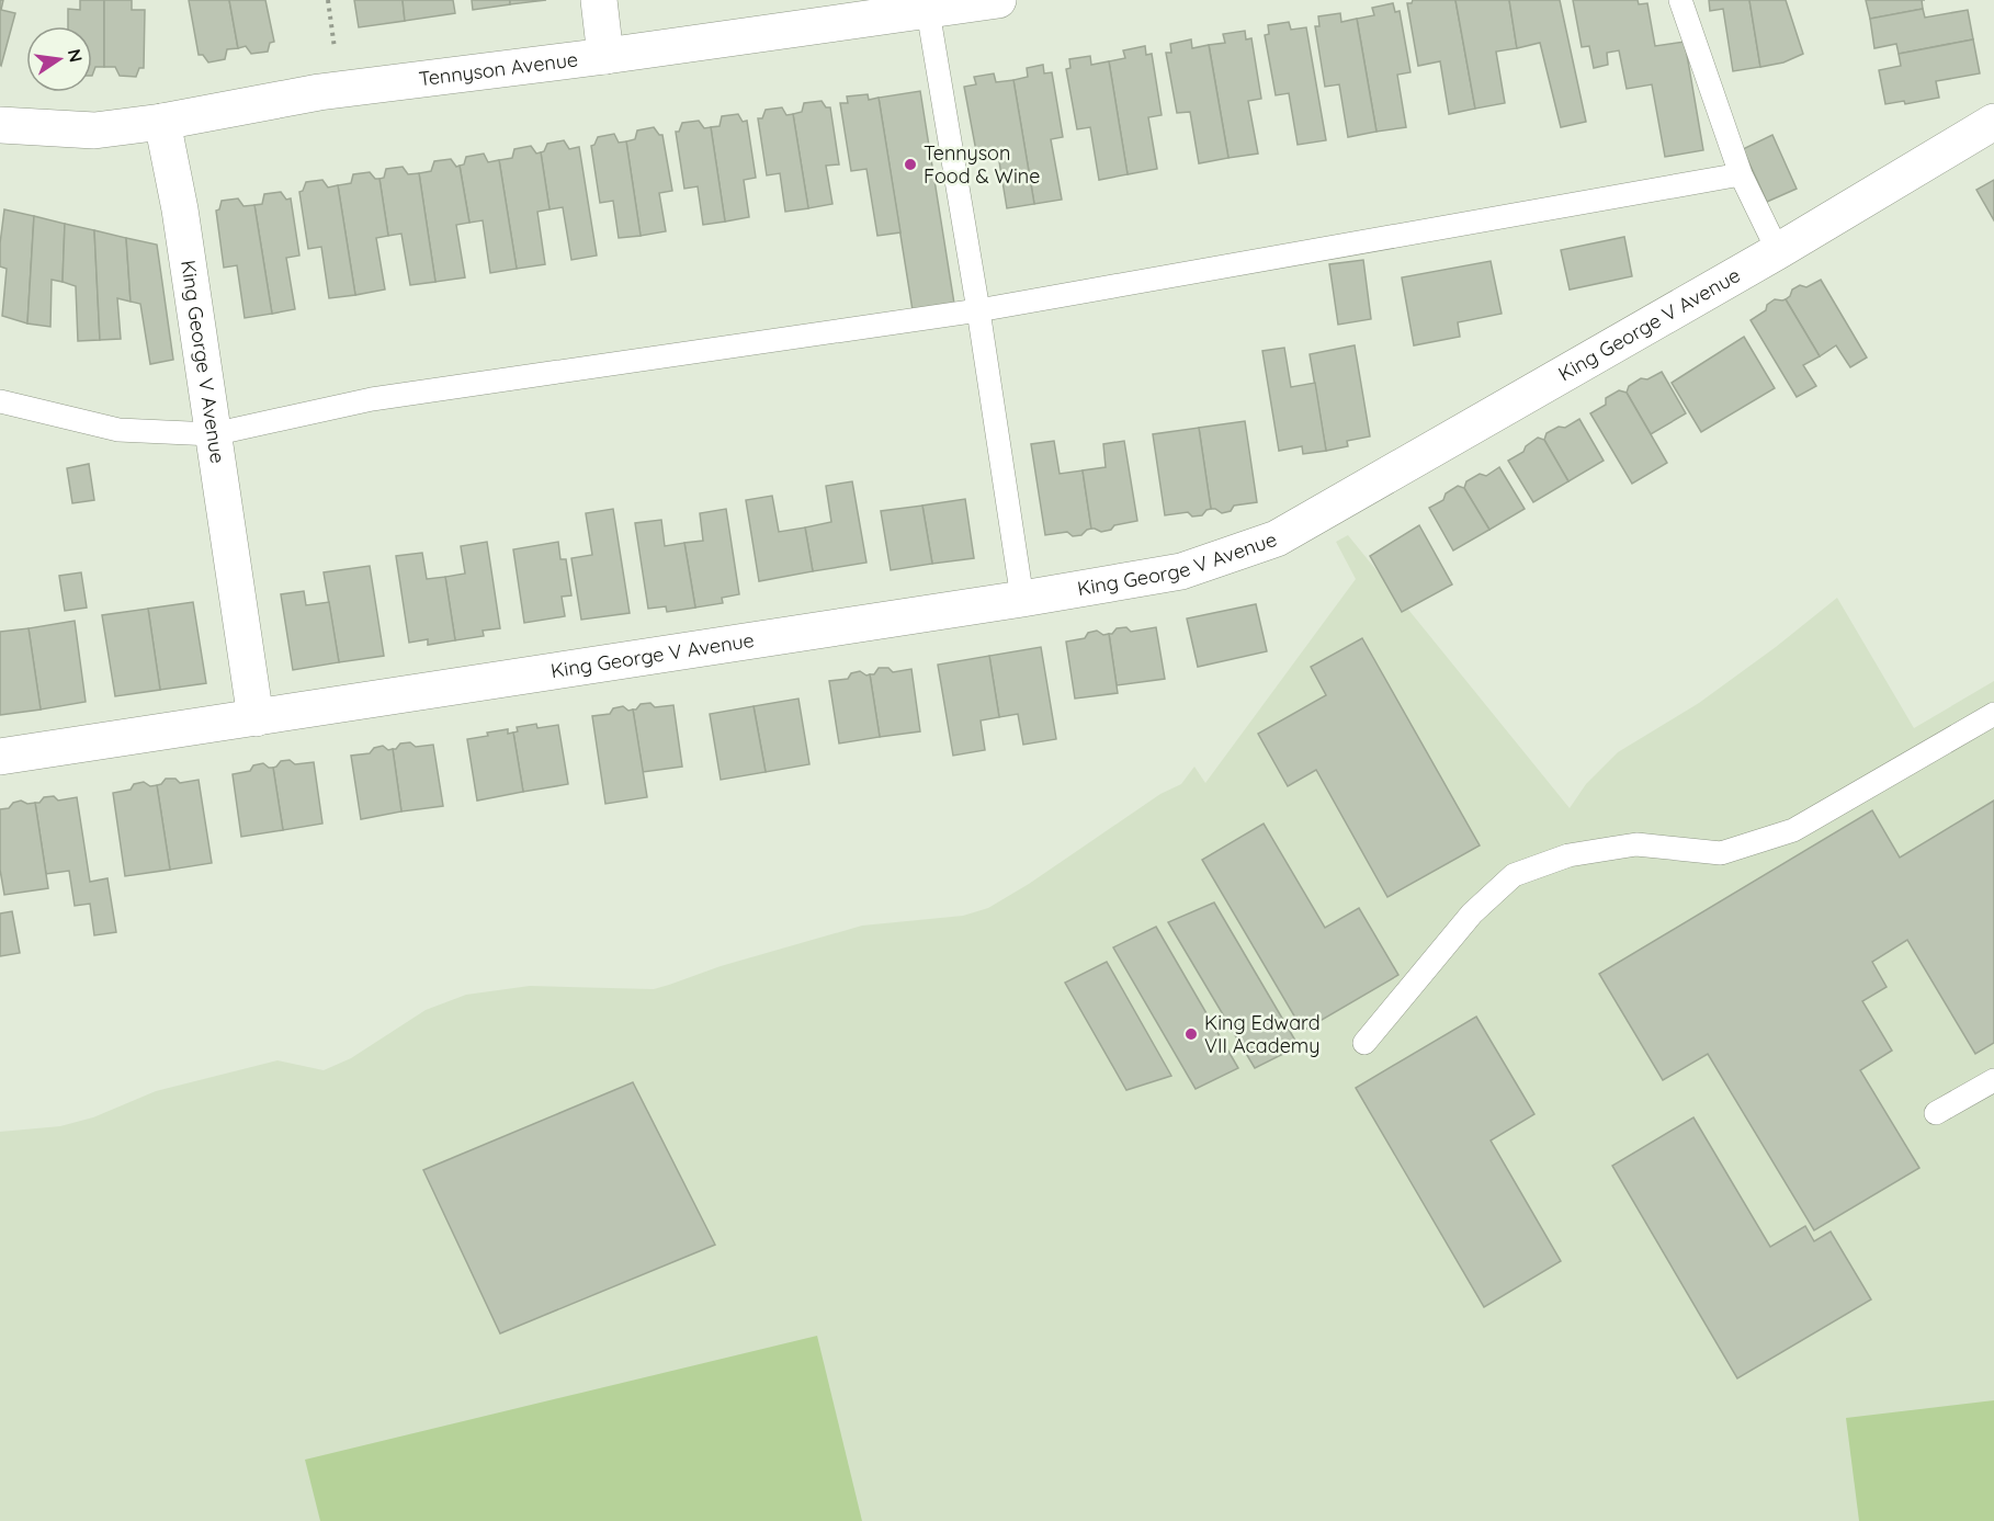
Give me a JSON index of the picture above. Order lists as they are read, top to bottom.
{
  "streets": {
    "street": ["Tennyson Avenue", "King George V Avenue"]
  },
  "crossings": [
    ["Tennyson Avenue", "King George V Avenue"]
  ],
  "places": ["Tennyson Food & Wine", "King Edward VII Academy"],
  "north": "right"
}
